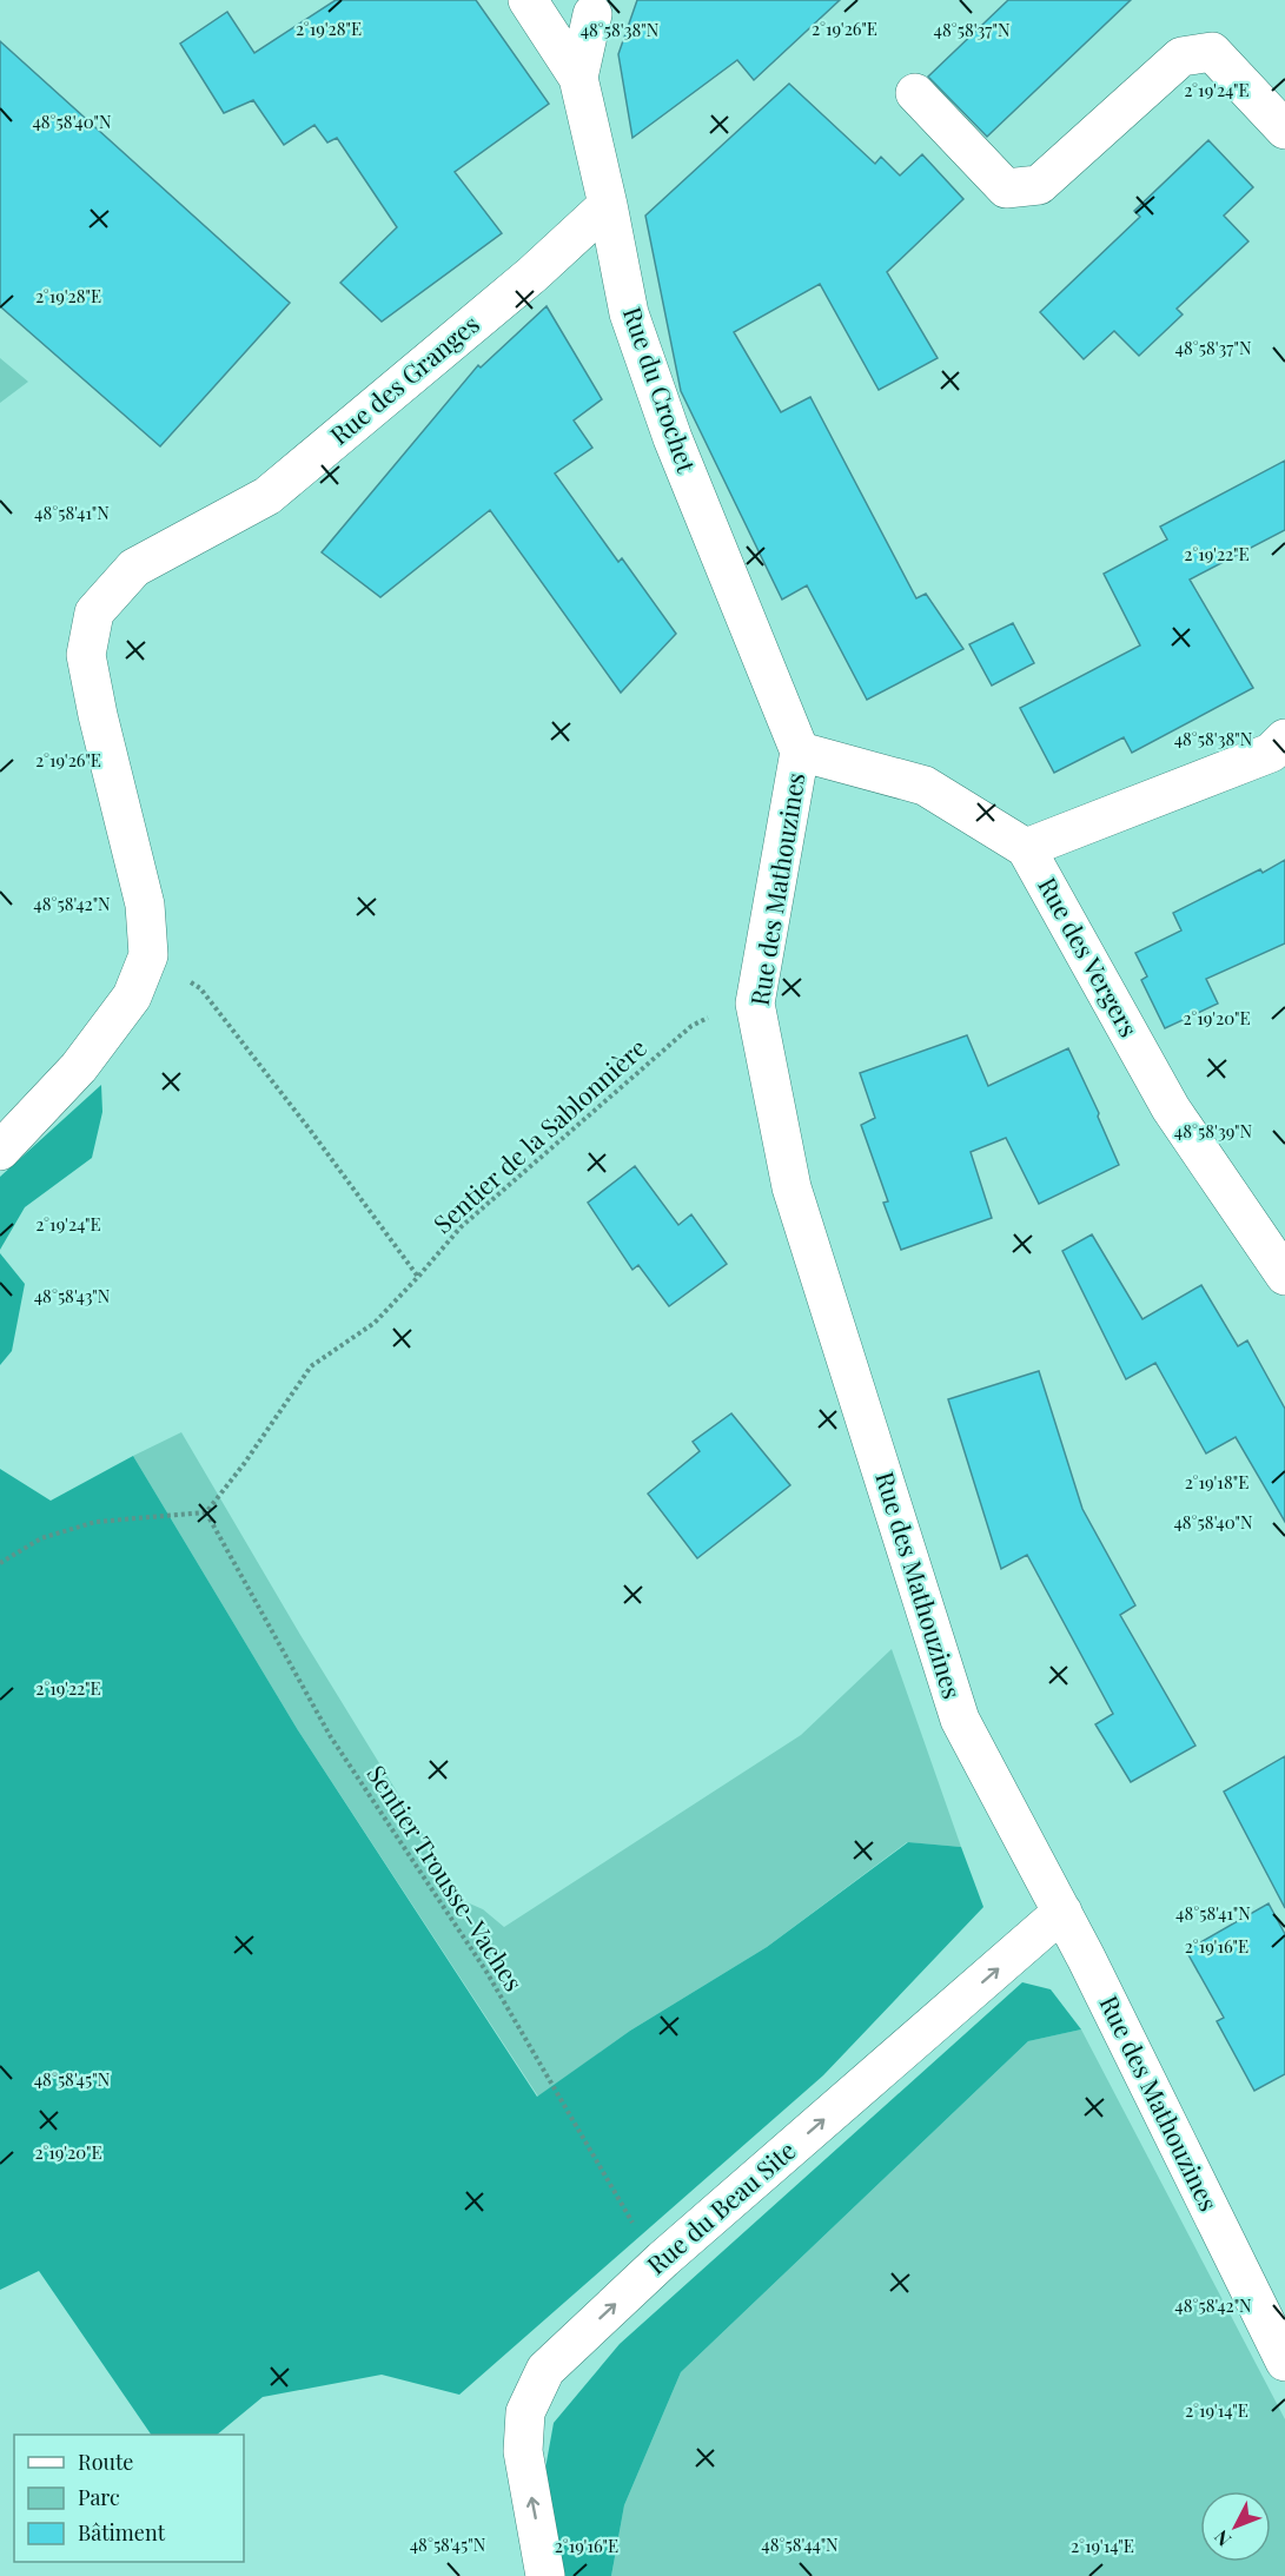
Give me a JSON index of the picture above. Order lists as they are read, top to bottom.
{
  "streets": {
    "street": [
      "Rue des Granges",
      "Rue du Crochet",
      "Rue des Mathouzines",
      "Rue des Vergers",
      "Rue du Beau Site"
    ],
    "path": ["Sentier de la Sablonnière", "Sentier Trousse-Vaches"]
  },
  "crossings": [
    ["Rue des Granges", "Rue du Crochet"],
    ["Rue du Crochet", "Rue des Mathouzines"],
    ["Rue du Crochet", "Rue des Vergers"],
    ["Rue des Mathouzines", "Rue des Vergers"],
    ["Rue des Mathouzines", "Sentier de la Sablonnière"],
    ["Rue des Mathouzines", "Rue du Beau Site"],
    ["Sentier de la Sablonnière", "Sentier Trousse-Vaches"],
    ["Sentier Trousse-Vaches", "Rue du Beau Site"]
  ],
  "one_way": ["Rue du Beau Site"],
  "legend": ["Route", "Parc", "Bâtiment"],
  "north": "bottom left",
  "coordinates": [
    "2°19'28\"E",
    "2°19'26\"E",
    "48°58'38\"N",
    "48°58'37\"N",
    "2°19'24\"E",
    "48°58'40\"N",
    "48°58'41\"N",
    "2°19'22\"E",
    "48°58'42\"N",
    "2°19'20\"E",
    "48°58'39\"N",
    "48°58'43\"N",
    "2°19'18\"E",
    "2°19'16\"E",
    "48°58'45\"N",
    "2°19'14\"E",
    "48°58'44\"N"
  ]
}
